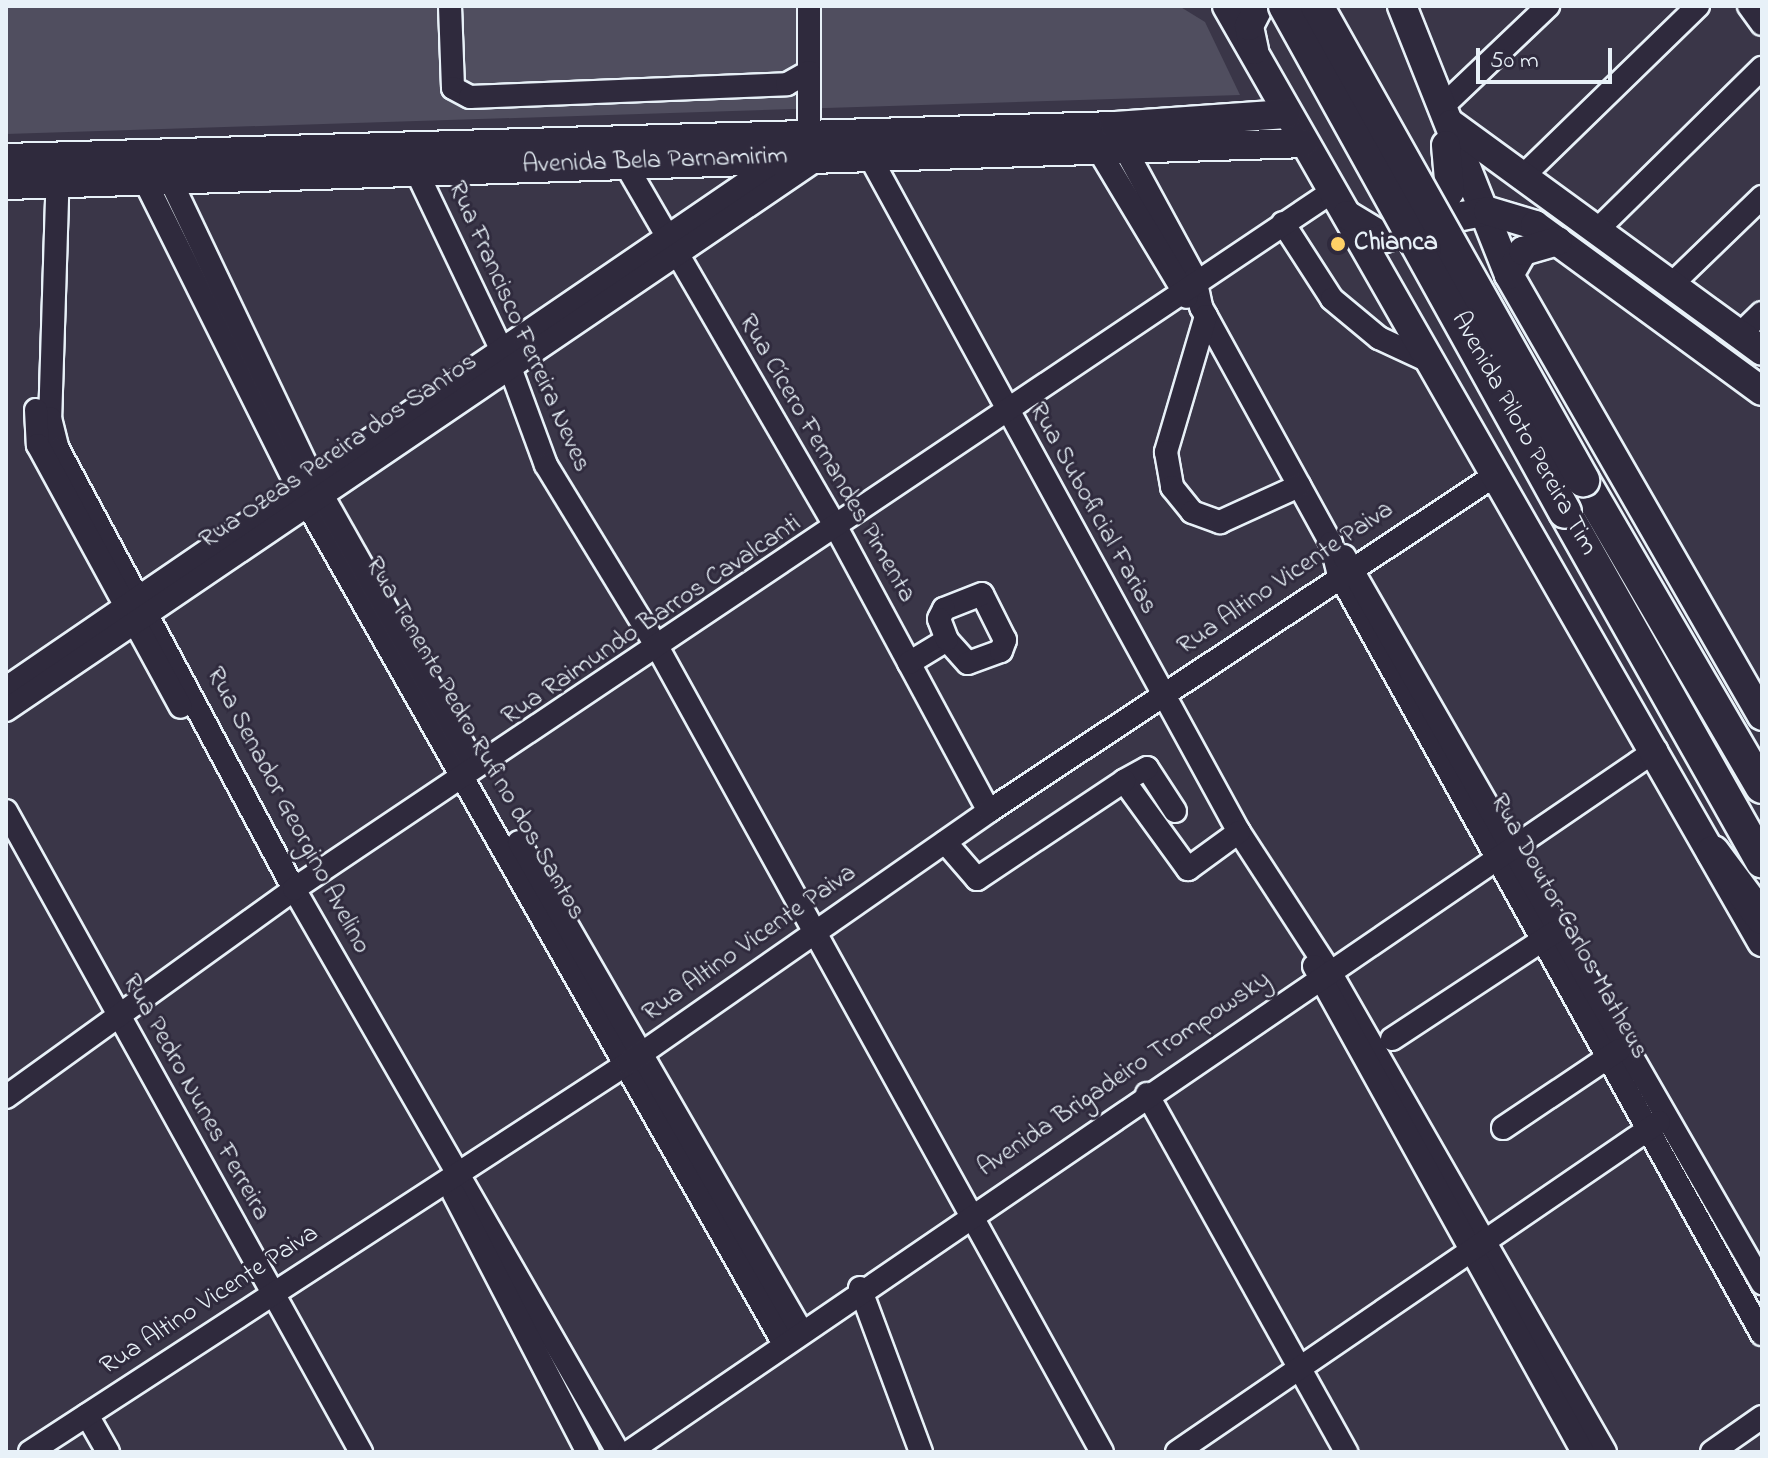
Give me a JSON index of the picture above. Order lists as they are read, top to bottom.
{
  "streets": {
    "highway": ["Avenida Piloto Pereira Tim"],
    "main road": ["Avenida Bela Parnamirim"],
    "street": [
      "Rua Francisco Ferreira Neves",
      "Rua Ozeas Pereira dos Santos",
      "Rua Cícero Fernandes Pimenta",
      "Rua Suboficial Farias",
      "Rua Altino Vicente Paiva",
      "Rua Raimundo Barros Cavalcanti",
      "Rua Tenente Pedro Rufino dos Santos",
      "Rua Senador Georgino Avelino",
      "Rua Doutor Carlos Matheus",
      "Avenida Brigadeiro Trompowsky",
      "Rua Pedro Nunes Ferreira"
    ]
  },
  "crossings": [
    ["Avenida Bela Parnamirim", "Rua Francisco Ferreira Neves"],
    ["Avenida Bela Parnamirim", "Rua Ozeas Pereira dos Santos"],
    ["Avenida Bela Parnamirim", "Rua Cícero Fernandes Pimenta"],
    ["Avenida Bela Parnamirim", "Rua Suboficial Farias"],
    ["Avenida Bela Parnamirim", "Rua Tenente Pedro Rufino dos Santos"],
    ["Avenida Bela Parnamirim", "Rua Senador Georgino Avelino"],
    ["Avenida Bela Parnamirim", "Rua Doutor Carlos Matheus"],
    ["Rua Francisco Ferreira Neves", "Rua Ozeas Pereira dos Santos"],
    ["Rua Francisco Ferreira Neves", "Rua Altino Vicente Paiva"],
    ["Rua Francisco Ferreira Neves", "Rua Raimundo Barros Cavalcanti"],
    ["Rua Francisco Ferreira Neves", "Avenida Brigadeiro Trompowsky"],
    ["Rua Ozeas Pereira dos Santos", "Rua Cícero Fernandes Pimenta"],
    ["Rua Ozeas Pereira dos Santos", "Rua Tenente Pedro Rufino dos Santos"],
    ["Rua Ozeas Pereira dos Santos", "Rua Senador Georgino Avelino"],
    ["Rua Cícero Fernandes Pimenta", "Rua Altino Vicente Paiva"],
    ["Rua Cícero Fernandes Pimenta", "Rua Raimundo Barros Cavalcanti"],
    ["Rua Suboficial Farias", "Rua Altino Vicente Paiva"],
    ["Rua Suboficial Farias", "Rua Raimundo Barros Cavalcanti"],
    ["Rua Suboficial Farias", "Avenida Brigadeiro Trompowsky"],
    ["Rua Altino Vicente Paiva", "Rua Tenente Pedro Rufino dos Santos"],
    ["Rua Altino Vicente Paiva", "Rua Senador Georgino Avelino"],
    ["Rua Altino Vicente Paiva", "Rua Doutor Carlos Matheus"],
    ["Rua Altino Vicente Paiva", "Rua Pedro Nunes Ferreira"],
    ["Rua Raimundo Barros Cavalcanti", "Rua Tenente Pedro Rufino dos Santos"],
    ["Rua Raimundo Barros Cavalcanti", "Rua Senador Georgino Avelino"],
    ["Rua Raimundo Barros Cavalcanti", "Rua Doutor Carlos Matheus"],
    ["Rua Raimundo Barros Cavalcanti", "Rua Pedro Nunes Ferreira"],
    ["Rua Tenente Pedro Rufino dos Santos", "Avenida Brigadeiro Trompowsky"],
    ["Rua Doutor Carlos Matheus", "Avenida Brigadeiro Trompowsky"]
  ],
  "places": ["Chianca"],
  "scale_bar": "50 m"
}
